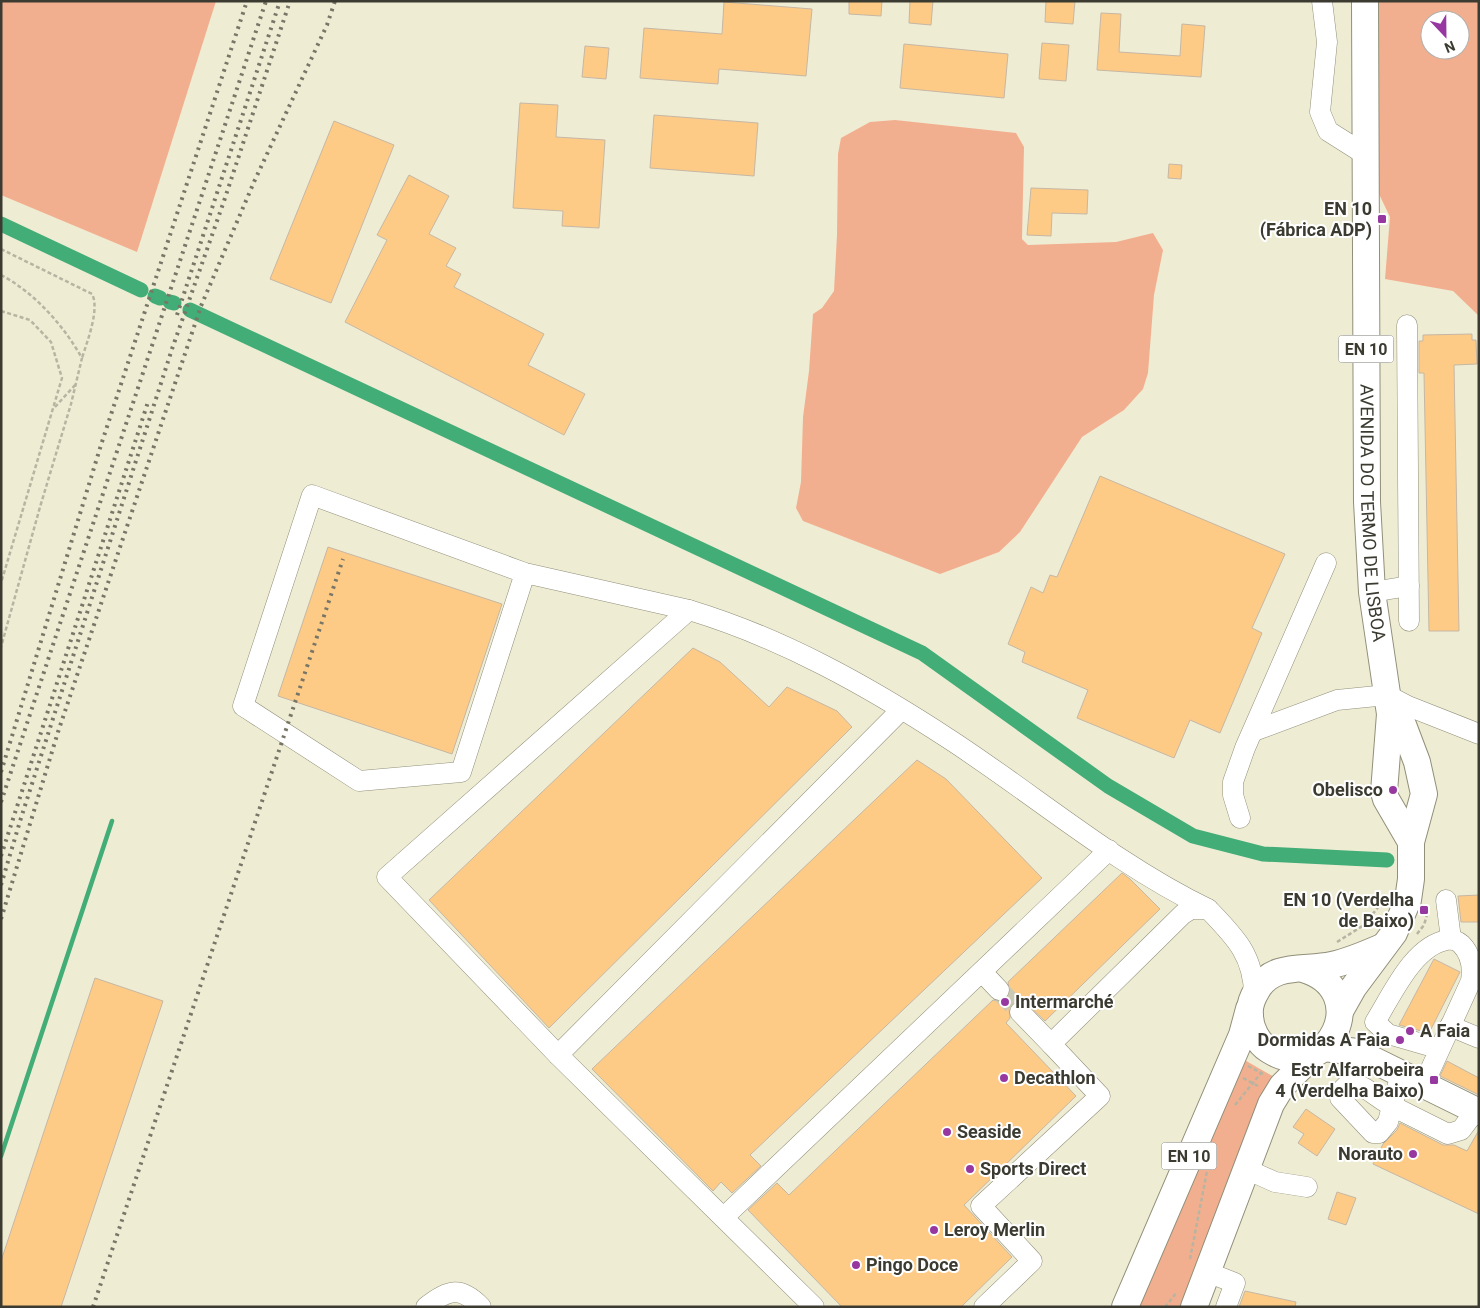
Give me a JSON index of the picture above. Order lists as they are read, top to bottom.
{
  "streets": {
    "main road": ["EN 10", "AVENIDA DO TERMO DE LISBOA"]
  },
  "crossings": [
    ["EN 10", "AVENIDA DO TERMO DE LISBOA"]
  ],
  "places": {
    "transit": ["EN 10 (Fábrica ADP)", "EN 10 (Verdelha de Baixo)", "Estr Alfarrobeira 4 (Verdelha Baixo)"],
    "other": [
      "Obelisco",
      "Intermarché",
      "A Faia",
      "Dormidas A Faia",
      "Decathlon",
      "Seaside",
      "Norauto",
      "Sports Direct",
      "Leroy Merlin",
      "Pingo Doce"
    ]
  },
  "north": "bottom"
}
